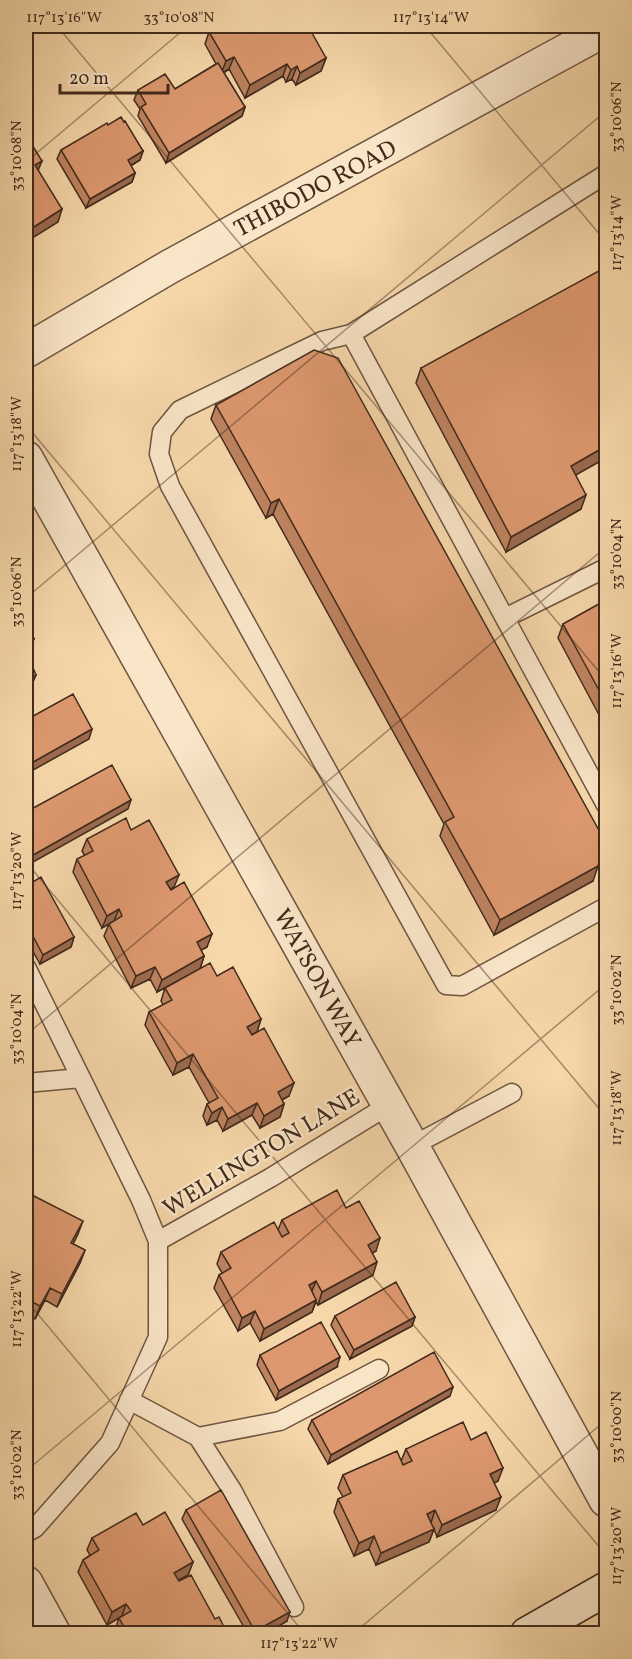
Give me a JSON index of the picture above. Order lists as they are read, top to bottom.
{
  "streets": {
    "street": ["THIBODO ROAD", "WATSON WAY"],
    "lane": ["WELLINGTON LANE"]
  },
  "crossings": [
    ["WATSON WAY", "WELLINGTON LANE"]
  ],
  "scale_bar": "20 m",
  "coordinates": [
    "117°13'16\"W",
    "33°10'08\"N",
    "117°13'14\"W",
    "33°10'06\"N",
    "117°13'18\"W",
    "33°10'04\"N",
    "117°13'20\"W",
    "33°10'02\"N",
    "117°13'22\"W",
    "33°10'00\"N"
  ]
}
